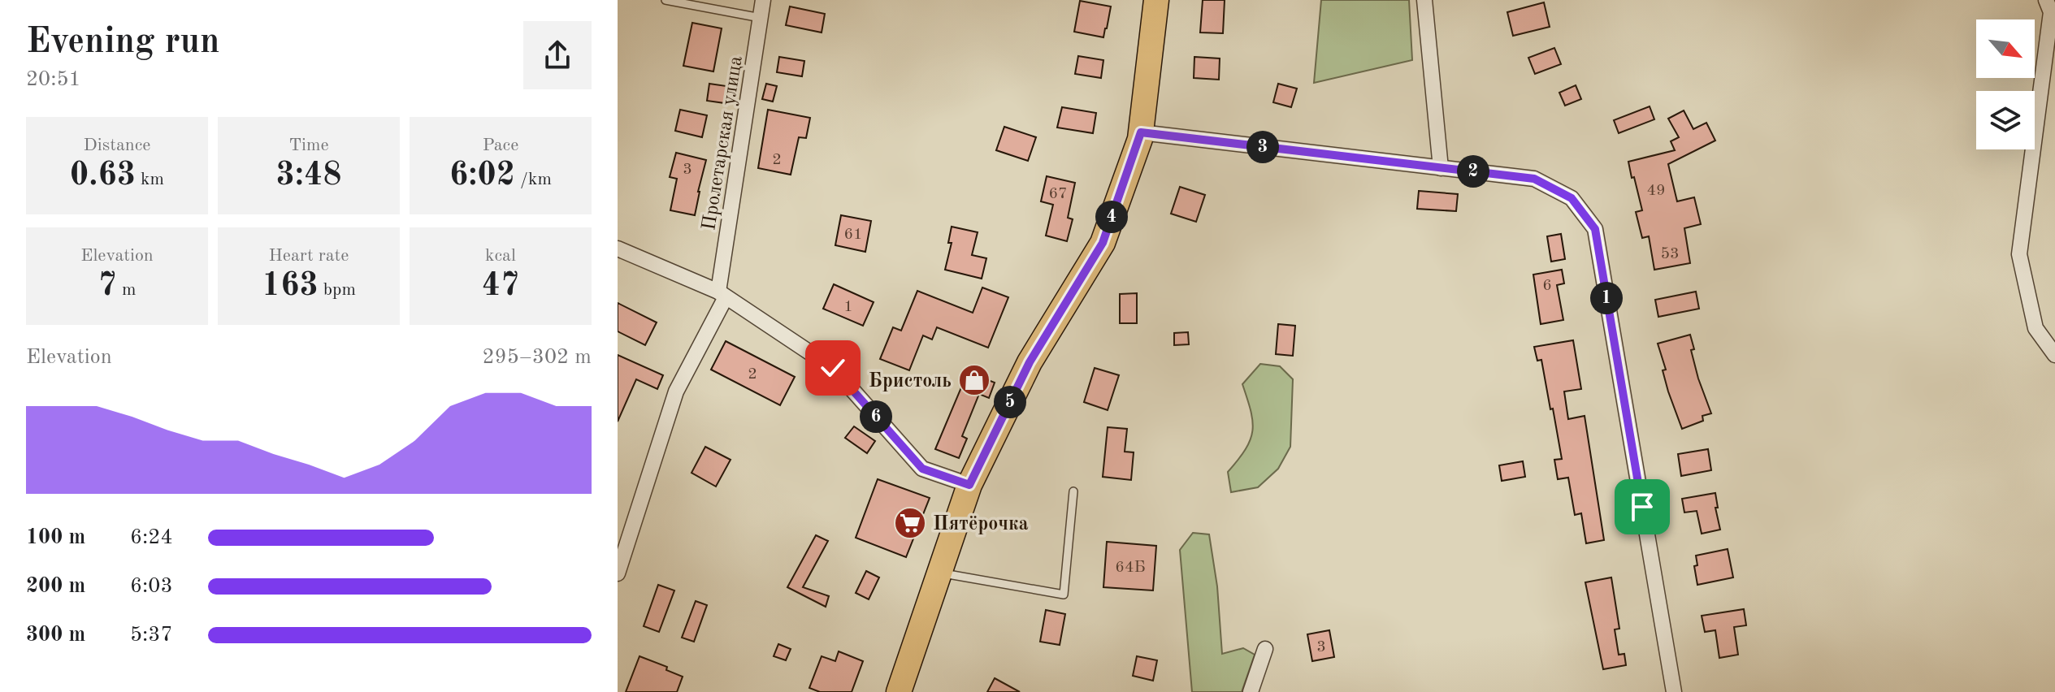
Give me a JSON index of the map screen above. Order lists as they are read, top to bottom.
{
  "streets": {
    "street": ["Пролетарская улица"]
  },
  "places": {
    "shop": ["Бристоль"],
    "supermarket": ["Пятёрочка"]
  },
  "house_numbers": [
    "2",
    "3",
    "49",
    "67",
    "61",
    "53",
    "6",
    "1",
    "2",
    "64Б",
    "3"
  ],
  "north": "bottom right",
  "page": {
    "heading": ["Evening run", "20:51"],
    "stats": [
      ["Distance", "0.63 km"],
      ["Time", "3:48"],
      ["Pace", "6:02 /km"],
      ["Elevation", "7 m"],
      ["Heart rate", "163 bpm"],
      ["kcal", "47"]
    ],
    "pins": [
      "3",
      "2",
      "4",
      "1",
      "5",
      "6"
    ],
    "chart": ["Elevation", "295–302 m"],
    "list": [
      {
        "name": "100 m",
        "note": "6:24"
      },
      {
        "name": "200 m",
        "note": "6:03"
      },
      {
        "name": "300 m",
        "note": "5:37"
      }
    ]
  }
}
